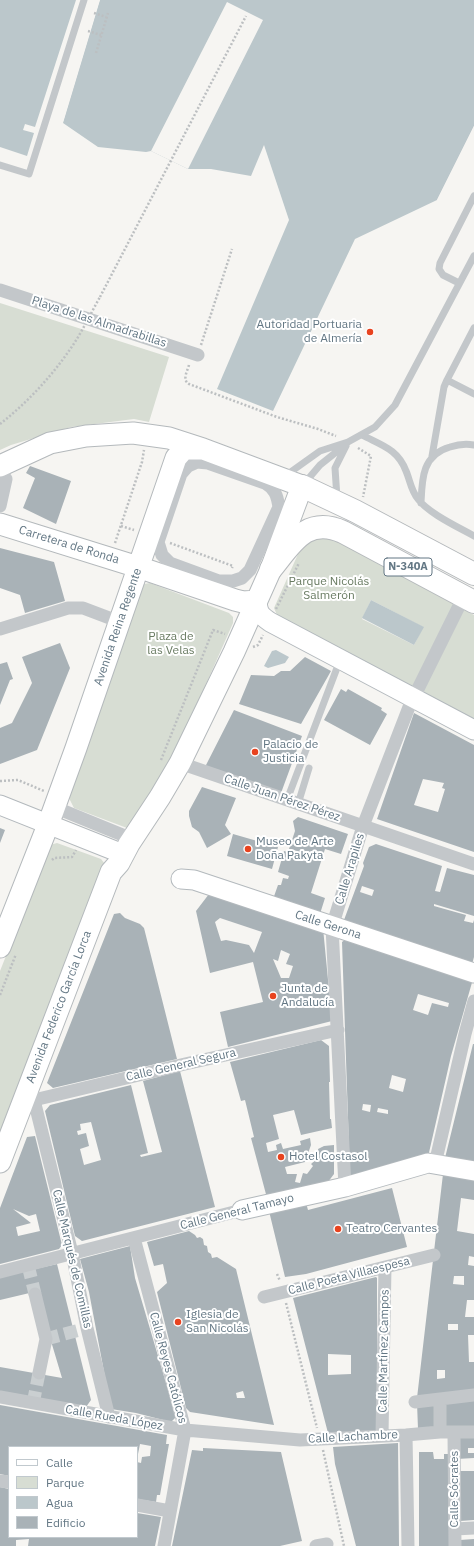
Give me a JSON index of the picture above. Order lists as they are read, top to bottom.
{
  "streets": {
    "highway": ["N-340A"],
    "main road": ["Carretera de Ronda", "Avenida Reina Regente", "Avenida Federico García Lorca"],
    "street": [
      "Playa de las Almadrabillas",
      "Calle Juan Pérez Pérez",
      "Calle Arapiles",
      "Calle Gerona",
      "Calle General Segura",
      "Calle General Tamayo",
      "Calle Marqués de Comillas",
      "Calle Poeta Villaespesa",
      "Calle Martínez Campos",
      "Calle Reyes Católicos",
      "Calle Rueda López",
      "Calle Lachambre",
      "Calle Sócrates"
    ]
  },
  "crossings": [
    ["Carretera de Ronda", "Avenida Reina Regente"],
    ["N-340A", "Calle Arapiles"],
    ["Calle Juan Pérez Pérez", "Calle Arapiles"],
    ["Calle Arapiles", "Calle Gerona"],
    ["Calle Arapiles", "Calle General Segura"],
    ["Calle Arapiles", "Calle General Tamayo"],
    ["Avenida Federico García Lorca", "Calle General Segura"],
    ["Avenida Federico García Lorca", "Calle Marqués de Comillas"],
    ["Calle General Segura", "Calle Marqués de Comillas"],
    ["Calle General Tamayo", "Calle Marqués de Comillas"],
    ["Calle General Tamayo", "Calle Reyes Católicos"],
    ["Calle Marqués de Comillas", "Calle Rueda López"],
    ["Calle Poeta Villaespesa", "Calle Martínez Campos"],
    ["Calle Martínez Campos", "Calle Lachambre"],
    ["Calle Reyes Católicos", "Calle Rueda López"],
    ["Calle Rueda López", "Calle Lachambre"],
    ["Calle Lachambre", "Calle Sócrates"]
  ],
  "parks": ["Parque Nicolás Salmerón", "Plaza de las Velas"],
  "places": [
    "Autoridad Portuaria de Almería",
    "Palacio de Justicia",
    "Museo de Arte Doña Pakyta",
    "Junta de Andalucía",
    "Hotel Costasol",
    "Teatro Cervantes",
    "Iglesia de San Nicolás"
  ],
  "legend": [
    "Calle",
    "Parque",
    "Agua",
    "Edificio"
  ]
}
